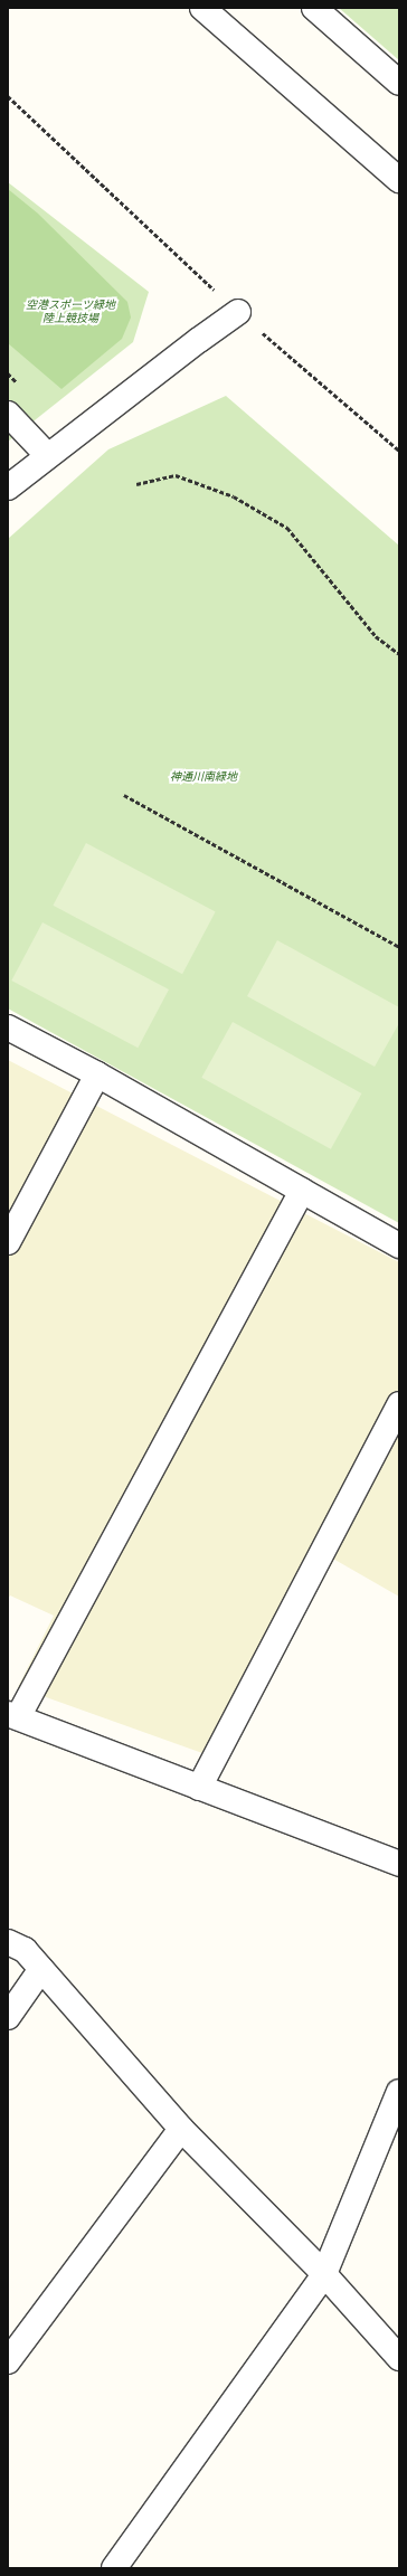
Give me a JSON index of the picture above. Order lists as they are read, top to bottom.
{
  "parks": ["空港スポーツ緑地 陸上競技場", "神通川南緑地"]
}
